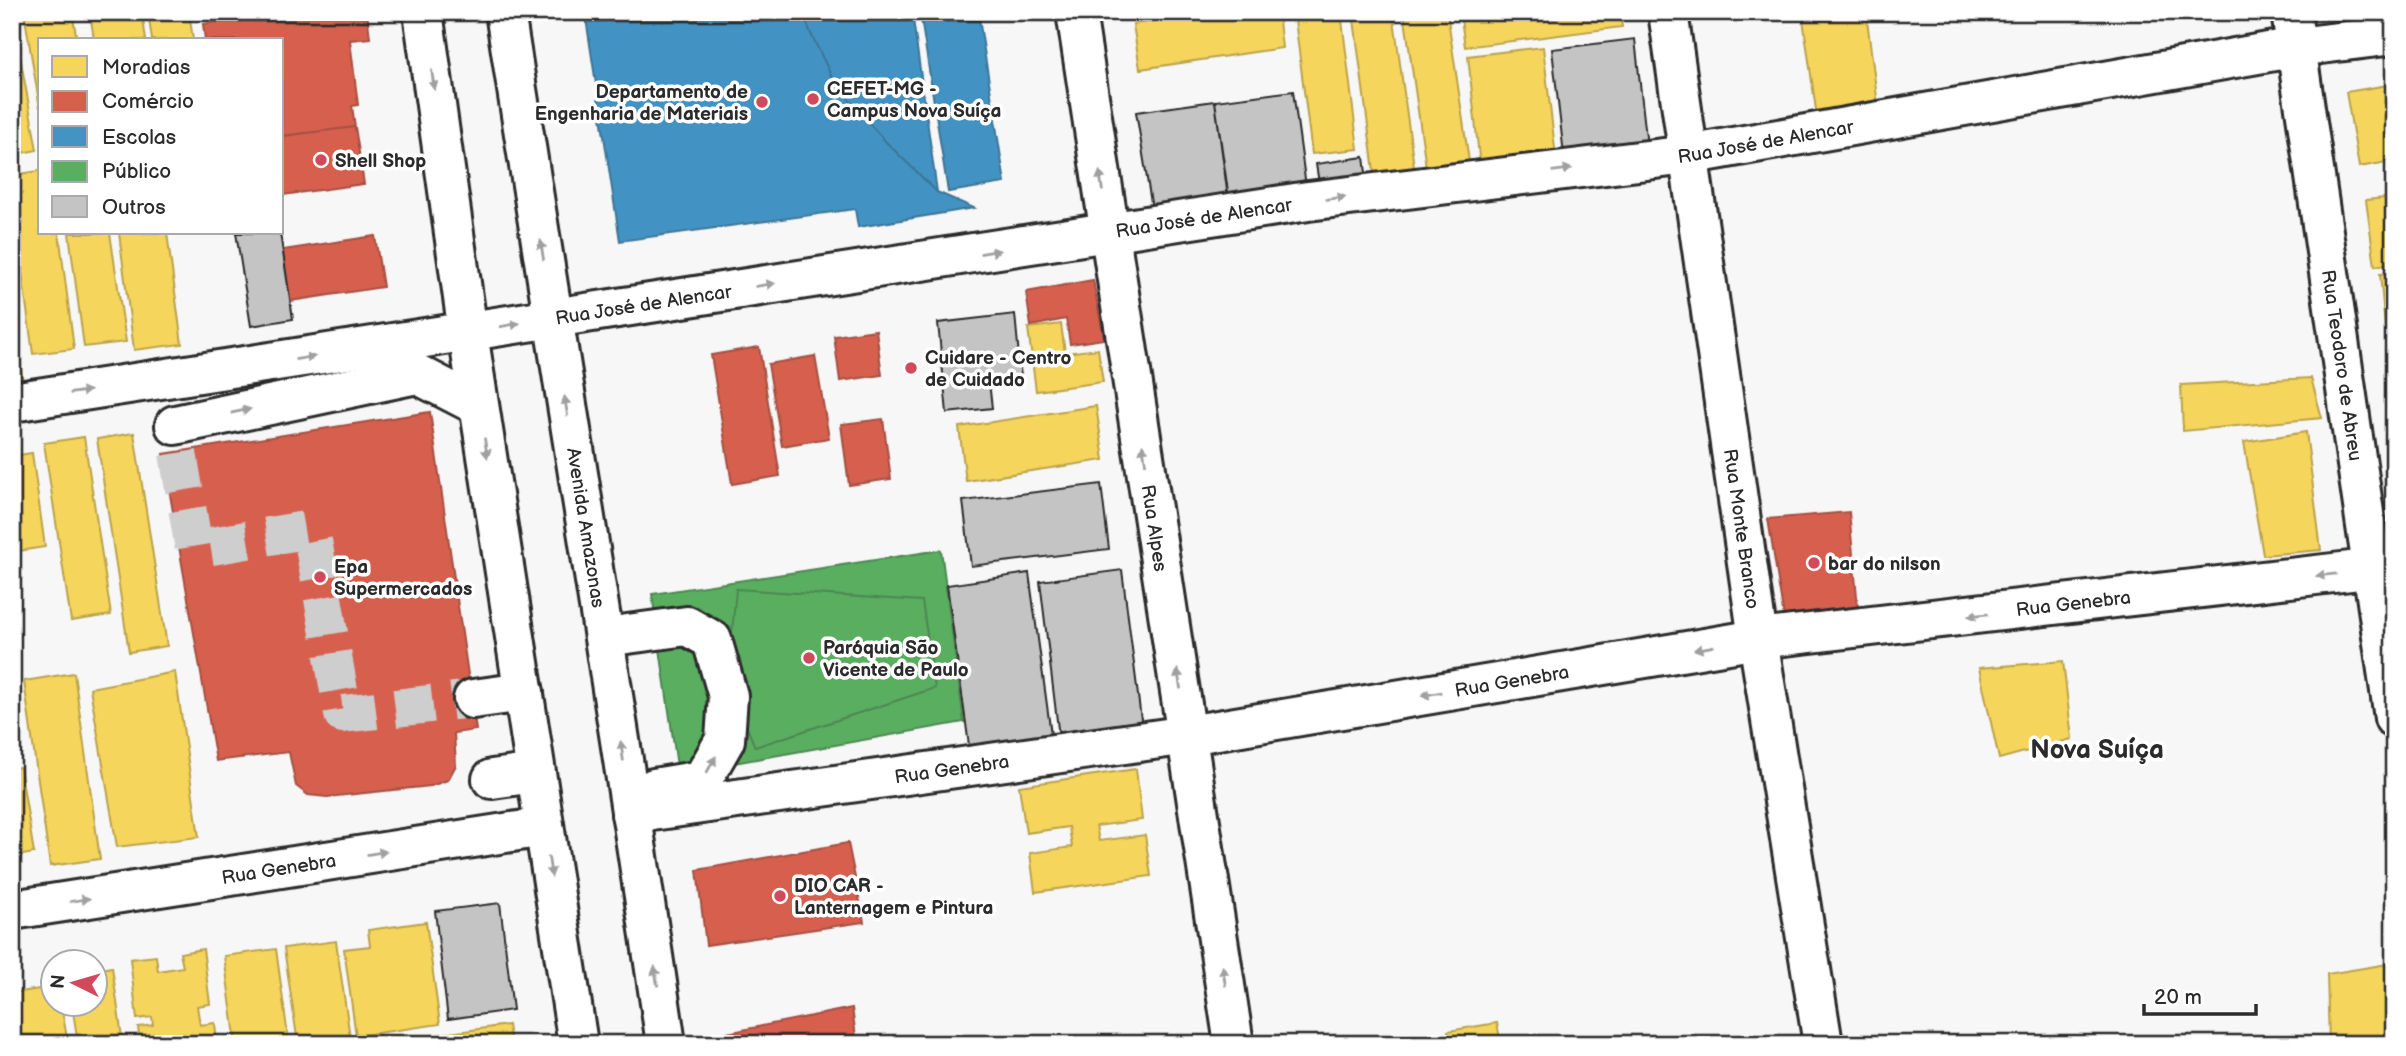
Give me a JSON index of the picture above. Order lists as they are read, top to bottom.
{
  "streets": {
    "street": [
      "Rua José de Alencar",
      "Rua Teodoro de Abreu",
      "Avenida Amazonas",
      "Rua Alpes",
      "Rua Monte Branco",
      "Rua Genebra"
    ]
  },
  "crossings": [
    ["Rua José de Alencar", "Rua Teodoro de Abreu"],
    ["Rua José de Alencar", "Avenida Amazonas"],
    ["Rua José de Alencar", "Rua Alpes"],
    ["Rua José de Alencar", "Rua Monte Branco"],
    ["Rua Teodoro de Abreu", "Rua Genebra"],
    ["Avenida Amazonas", "Rua Genebra"],
    ["Rua Alpes", "Rua Genebra"],
    ["Rua Monte Branco", "Rua Genebra"]
  ],
  "one_way": ["Rua José de Alencar", "Rua Alpes"],
  "districts": ["Nova Suíça"],
  "places": [
    "CEFET-MG - Campus Nova Suíça",
    "Departamento de Engenharia de Materiais",
    "Shell Shop",
    "Cuidare - Centro de Cuidado",
    "bar do nilson",
    "Epa Supermercados",
    "Paróquia São Vicente de Paulo",
    "DIO CAR - Lanternagem e Pintura"
  ],
  "legend": [
    "Moradias",
    "Comércio",
    "Escolas",
    "Público",
    "Outros"
  ],
  "scale_bar": "20 m",
  "north": "left"
}
